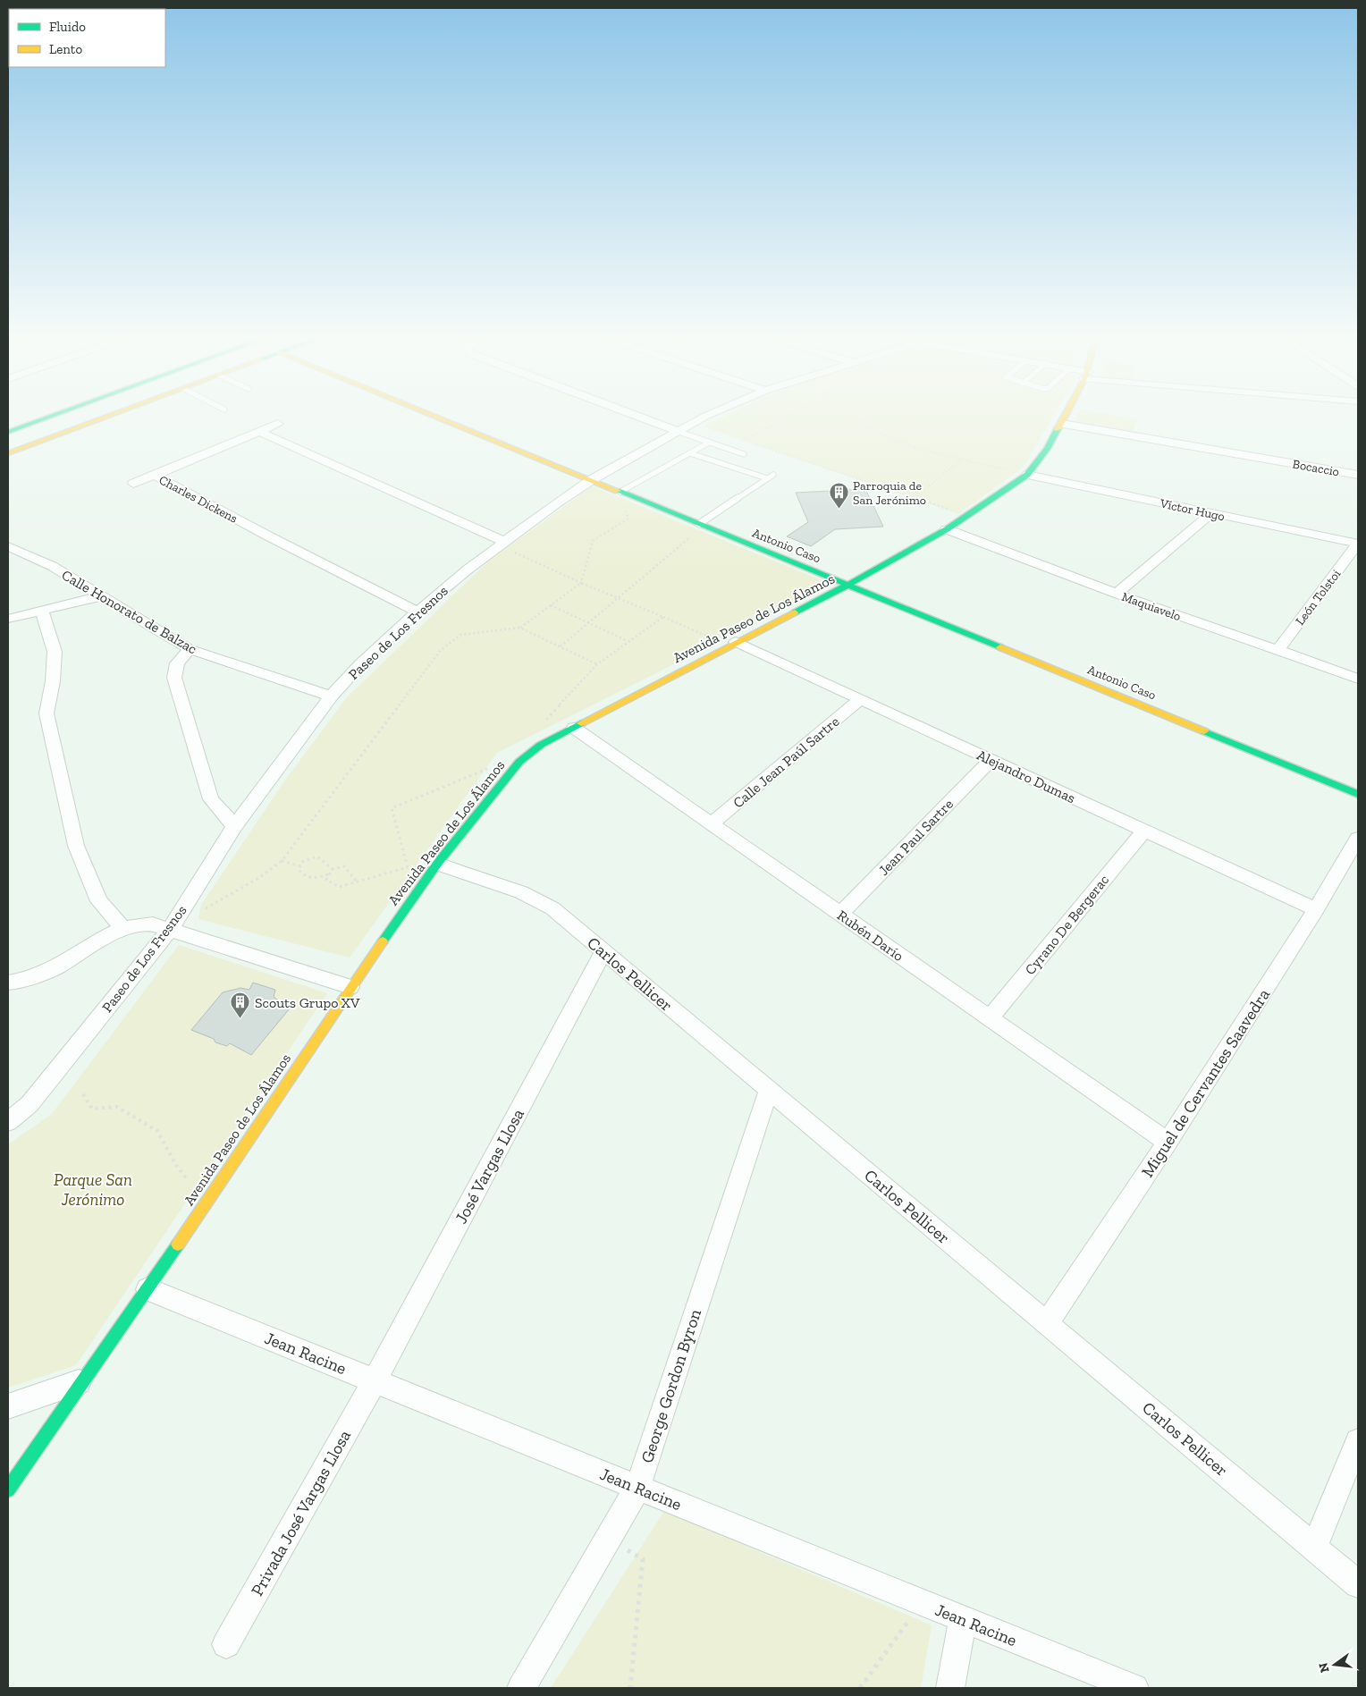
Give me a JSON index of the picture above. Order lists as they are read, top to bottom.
{
  "streets": {
    "street": [
      "Bocaccio",
      "Charles Dickens",
      "Víctor Hugo",
      "Antonio Caso",
      "León Tolstoi",
      "Maquiavelo",
      "Calle Honorato de Balzac",
      "Avenida Paseo de Los Álamos",
      "Paseo de Los Fresnos",
      "Calle Jean Paúl Sartre",
      "Alejandro Dumas",
      "Jean Paul Sartre",
      "Cyrano De Bergerac",
      "Rubén Darío",
      "Carlos Pellicer",
      "Miguel de Cervantes Saavedra",
      "José Vargas Llosa",
      "Jean Racine",
      "George Gordon Byron",
      "Privada José Vargas Llosa"
    ]
  },
  "crossings": [
    ["Bocaccio", "Avenida Paseo de Los Álamos"],
    ["Charles Dickens", "Paseo de Los Fresnos"],
    ["Víctor Hugo", "León Tolstoi"],
    ["Víctor Hugo", "Avenida Paseo de Los Álamos"],
    ["Antonio Caso", "Avenida Paseo de Los Álamos"],
    ["Antonio Caso", "Paseo de Los Fresnos"],
    ["León Tolstoi", "Maquiavelo"],
    ["Maquiavelo", "Avenida Paseo de Los Álamos"],
    ["Calle Honorato de Balzac", "Paseo de Los Fresnos"],
    ["Avenida Paseo de Los Álamos", "Alejandro Dumas"],
    ["Avenida Paseo de Los Álamos", "Rubén Darío"],
    ["Avenida Paseo de Los Álamos", "Carlos Pellicer"],
    ["Avenida Paseo de Los Álamos", "Jean Racine"],
    ["Calle Jean Paúl Sartre", "Alejandro Dumas"],
    ["Calle Jean Paúl Sartre", "Rubén Darío"],
    ["Alejandro Dumas", "Jean Paul Sartre"],
    ["Alejandro Dumas", "Cyrano De Bergerac"],
    ["Alejandro Dumas", "Miguel de Cervantes Saavedra"],
    ["Jean Paul Sartre", "Rubén Darío"],
    ["Cyrano De Bergerac", "Rubén Darío"],
    ["Rubén Darío", "Miguel de Cervantes Saavedra"],
    ["Carlos Pellicer", "Miguel de Cervantes Saavedra"],
    ["Carlos Pellicer", "José Vargas Llosa"],
    ["Carlos Pellicer", "George Gordon Byron"],
    ["José Vargas Llosa", "Jean Racine"],
    ["José Vargas Llosa", "Privada José Vargas Llosa"],
    ["Jean Racine", "George Gordon Byron"],
    ["Jean Racine", "Privada José Vargas Llosa"]
  ],
  "parks": ["Parque San Jerónimo"],
  "places": {
    "building": ["Parroquia de San Jerónimo", "Scouts Grupo XV"]
  },
  "legend": ["Fluido", "Lento"],
  "north": "left"
}
